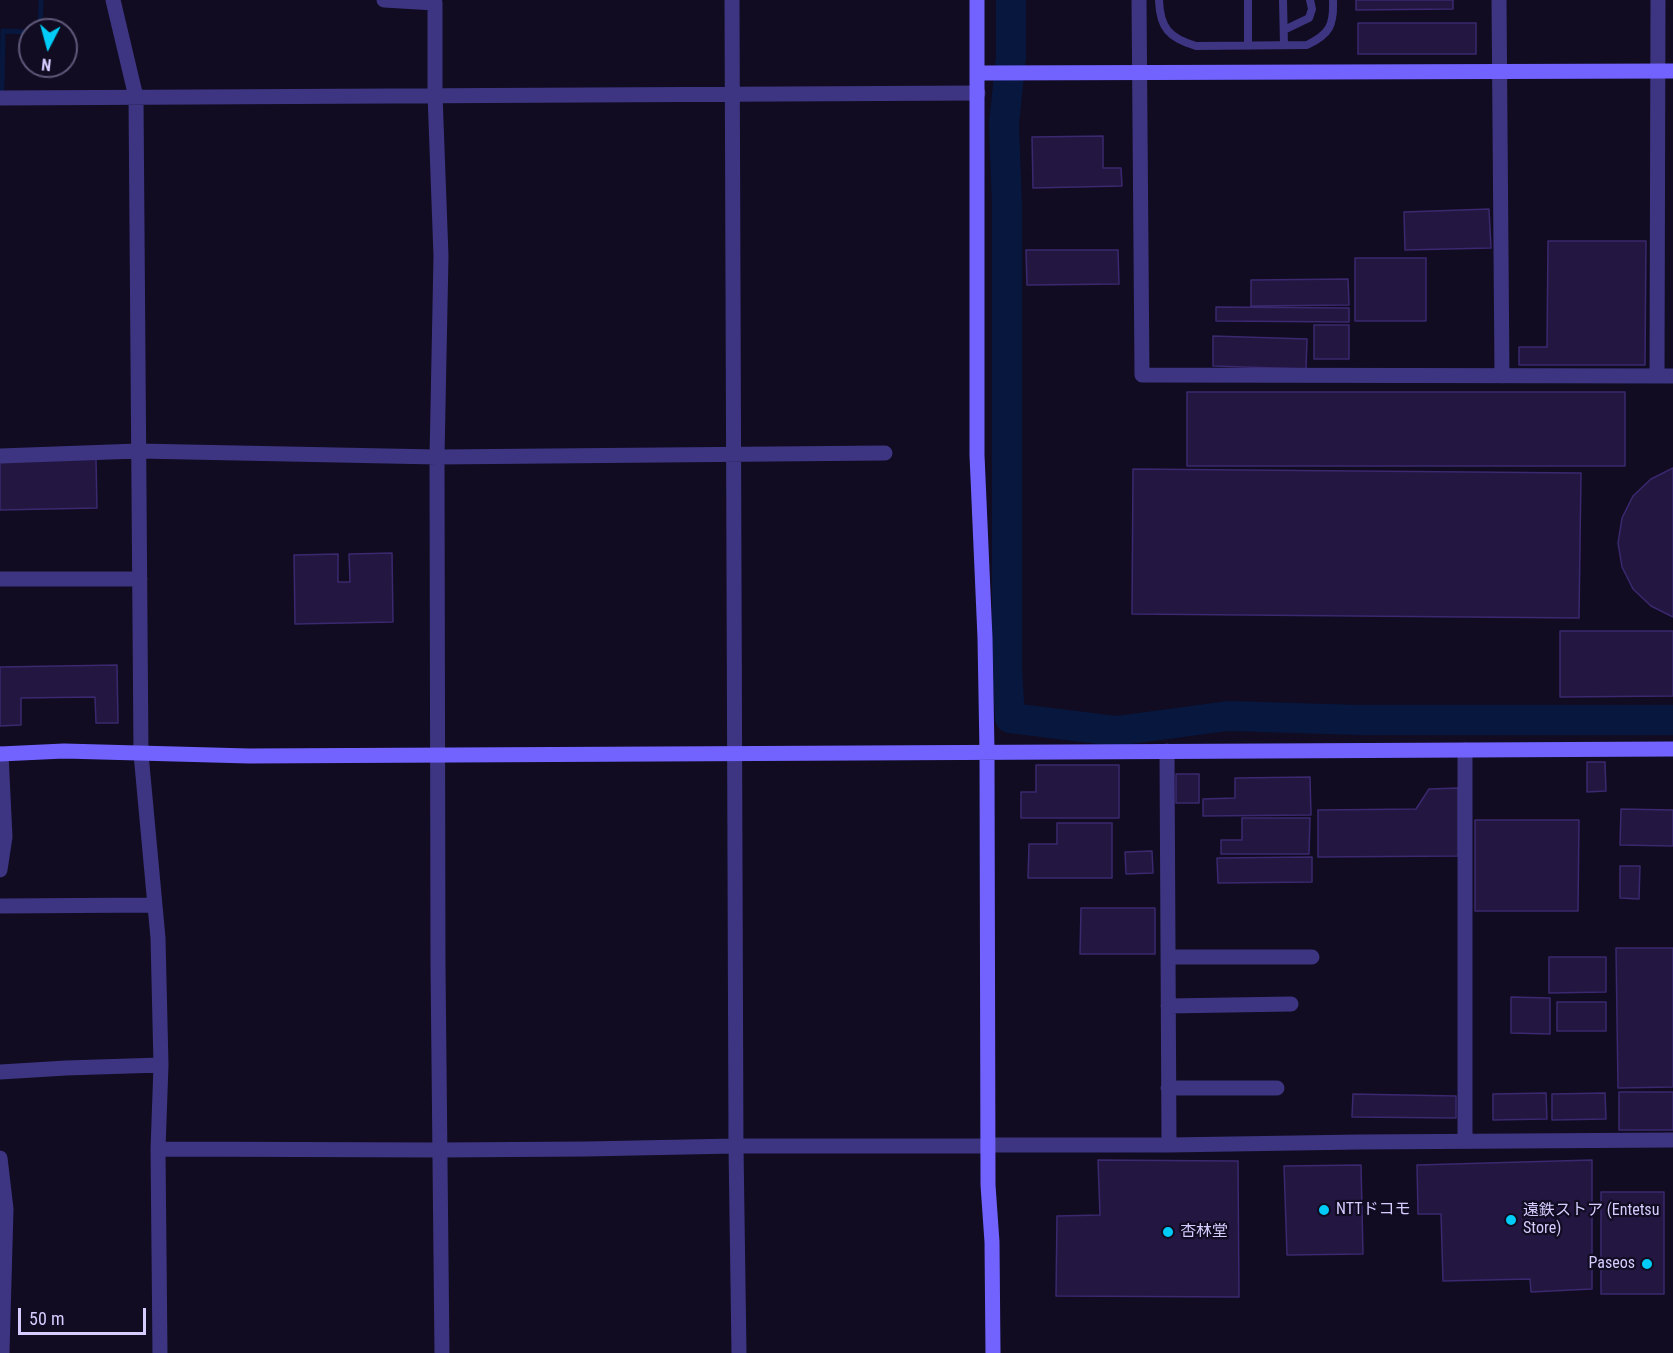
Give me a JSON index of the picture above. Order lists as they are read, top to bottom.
{
  "places": [
    "NTTドコモ",
    "遠鉄ストア (Entetsu Store)",
    "杏林堂",
    "Paseos"
  ],
  "scale_bar": "50 m",
  "north": "bottom"
}
